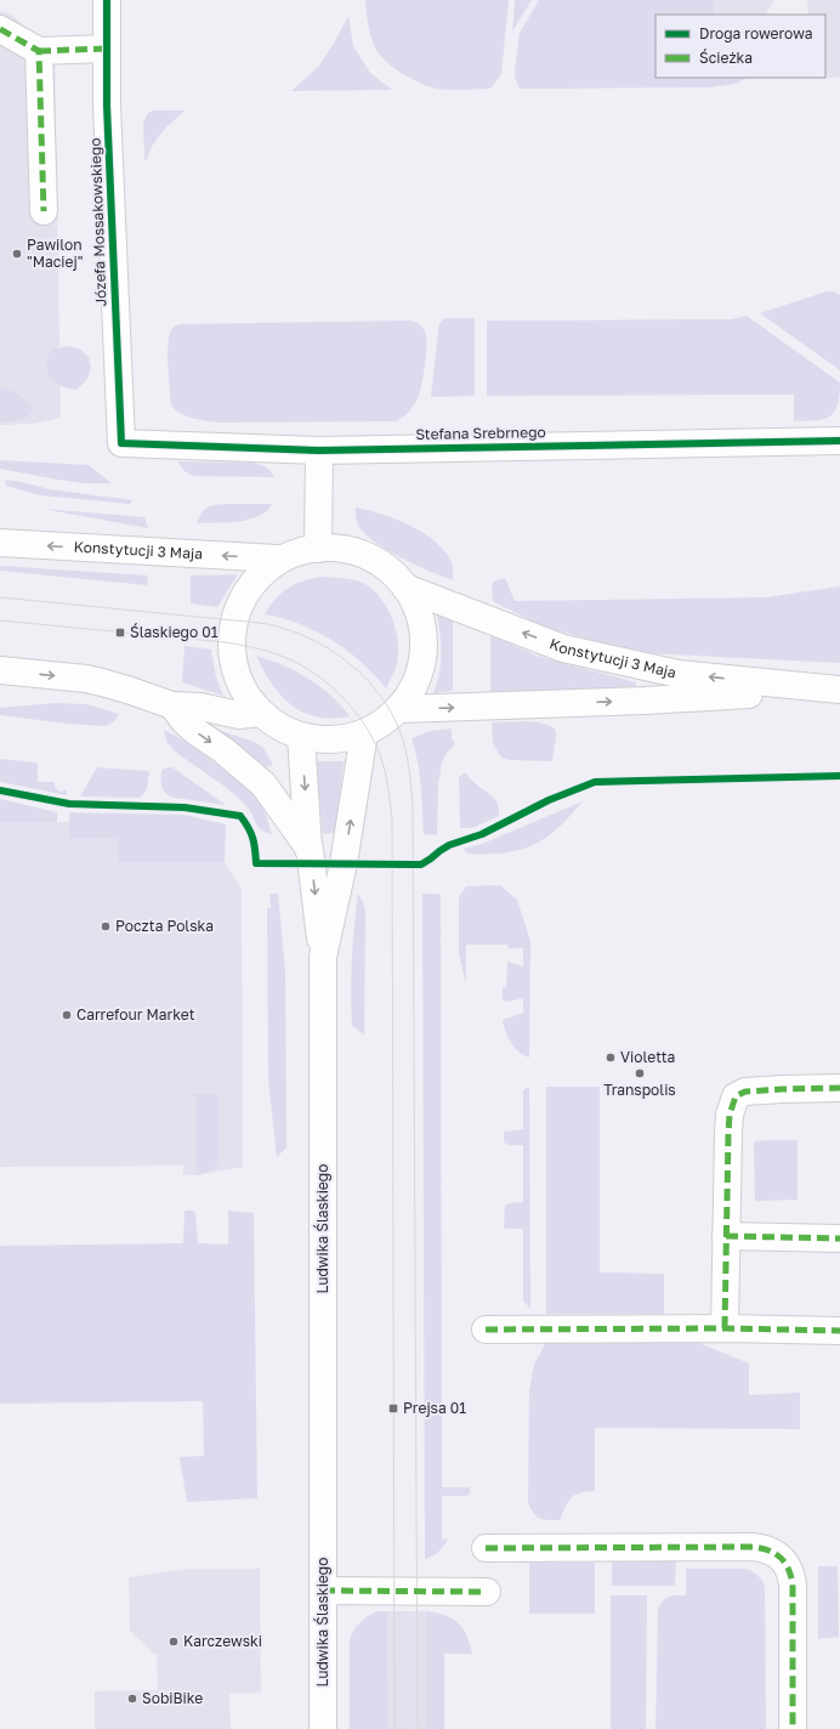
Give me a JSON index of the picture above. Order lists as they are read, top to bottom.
{
  "streets": {
    "street": [
      "Józefa Mossakowskiego",
      "Stefana Srebrnego",
      "Konstytucji 3 Maja",
      "Ludwika Ślaskiego"
    ]
  },
  "crossings": [
    ["Józefa Mossakowskiego", "Stefana Srebrnego"]
  ],
  "places": {
    "other": [
      "Pawilon \"Maciej\"",
      "Poczta Polska",
      "Carrefour Market",
      "Violetta",
      "Transpolis",
      "Karczewski",
      "SobiBike"
    ],
    "transit": ["Ślaskiego 01", "Prejsa 01"]
  },
  "legend": ["Droga rowerowa", "Ścieżka"]
}
